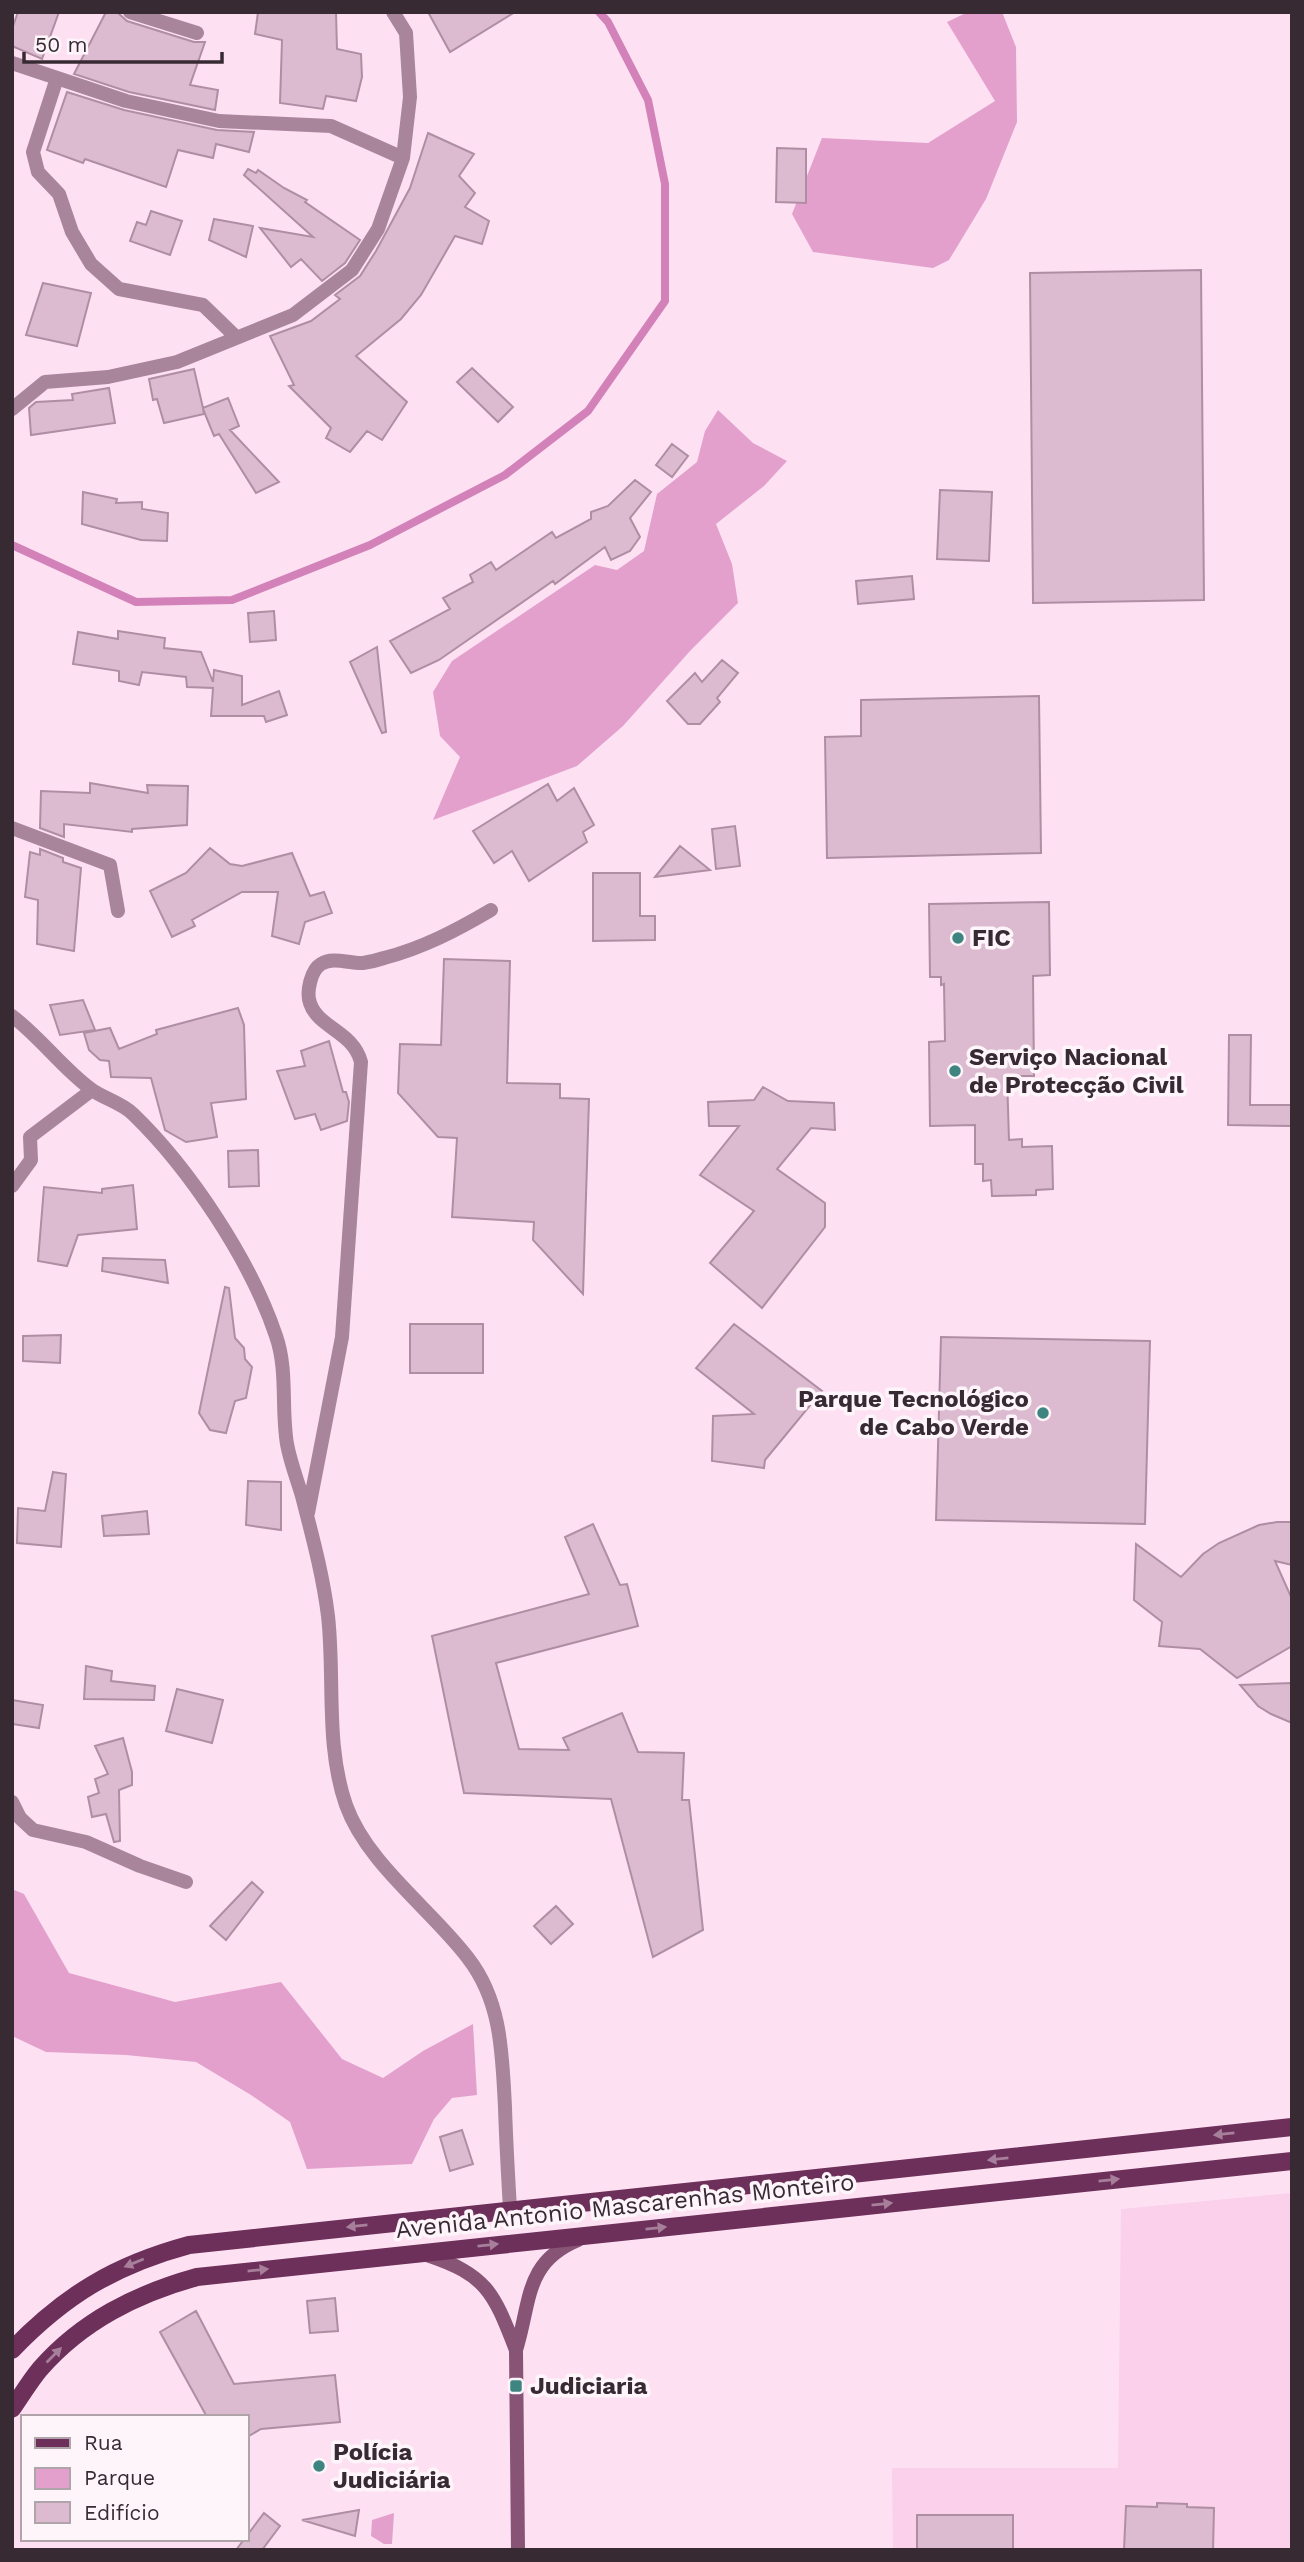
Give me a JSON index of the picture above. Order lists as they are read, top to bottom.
{
  "streets": {
    "main road": ["Avenida Antonio Mascarenhas Monteiro"]
  },
  "places": {
    "other": [
      "FIC",
      "Serviço Nacional de Protecção Civil",
      "Parque Tecnológico de Cabo Verde",
      "Polícia Judiciária"
    ],
    "transit": ["Judiciaria"]
  },
  "legend": ["Rua", "Parque", "Edifício"],
  "scale_bar": "50 m"
}
